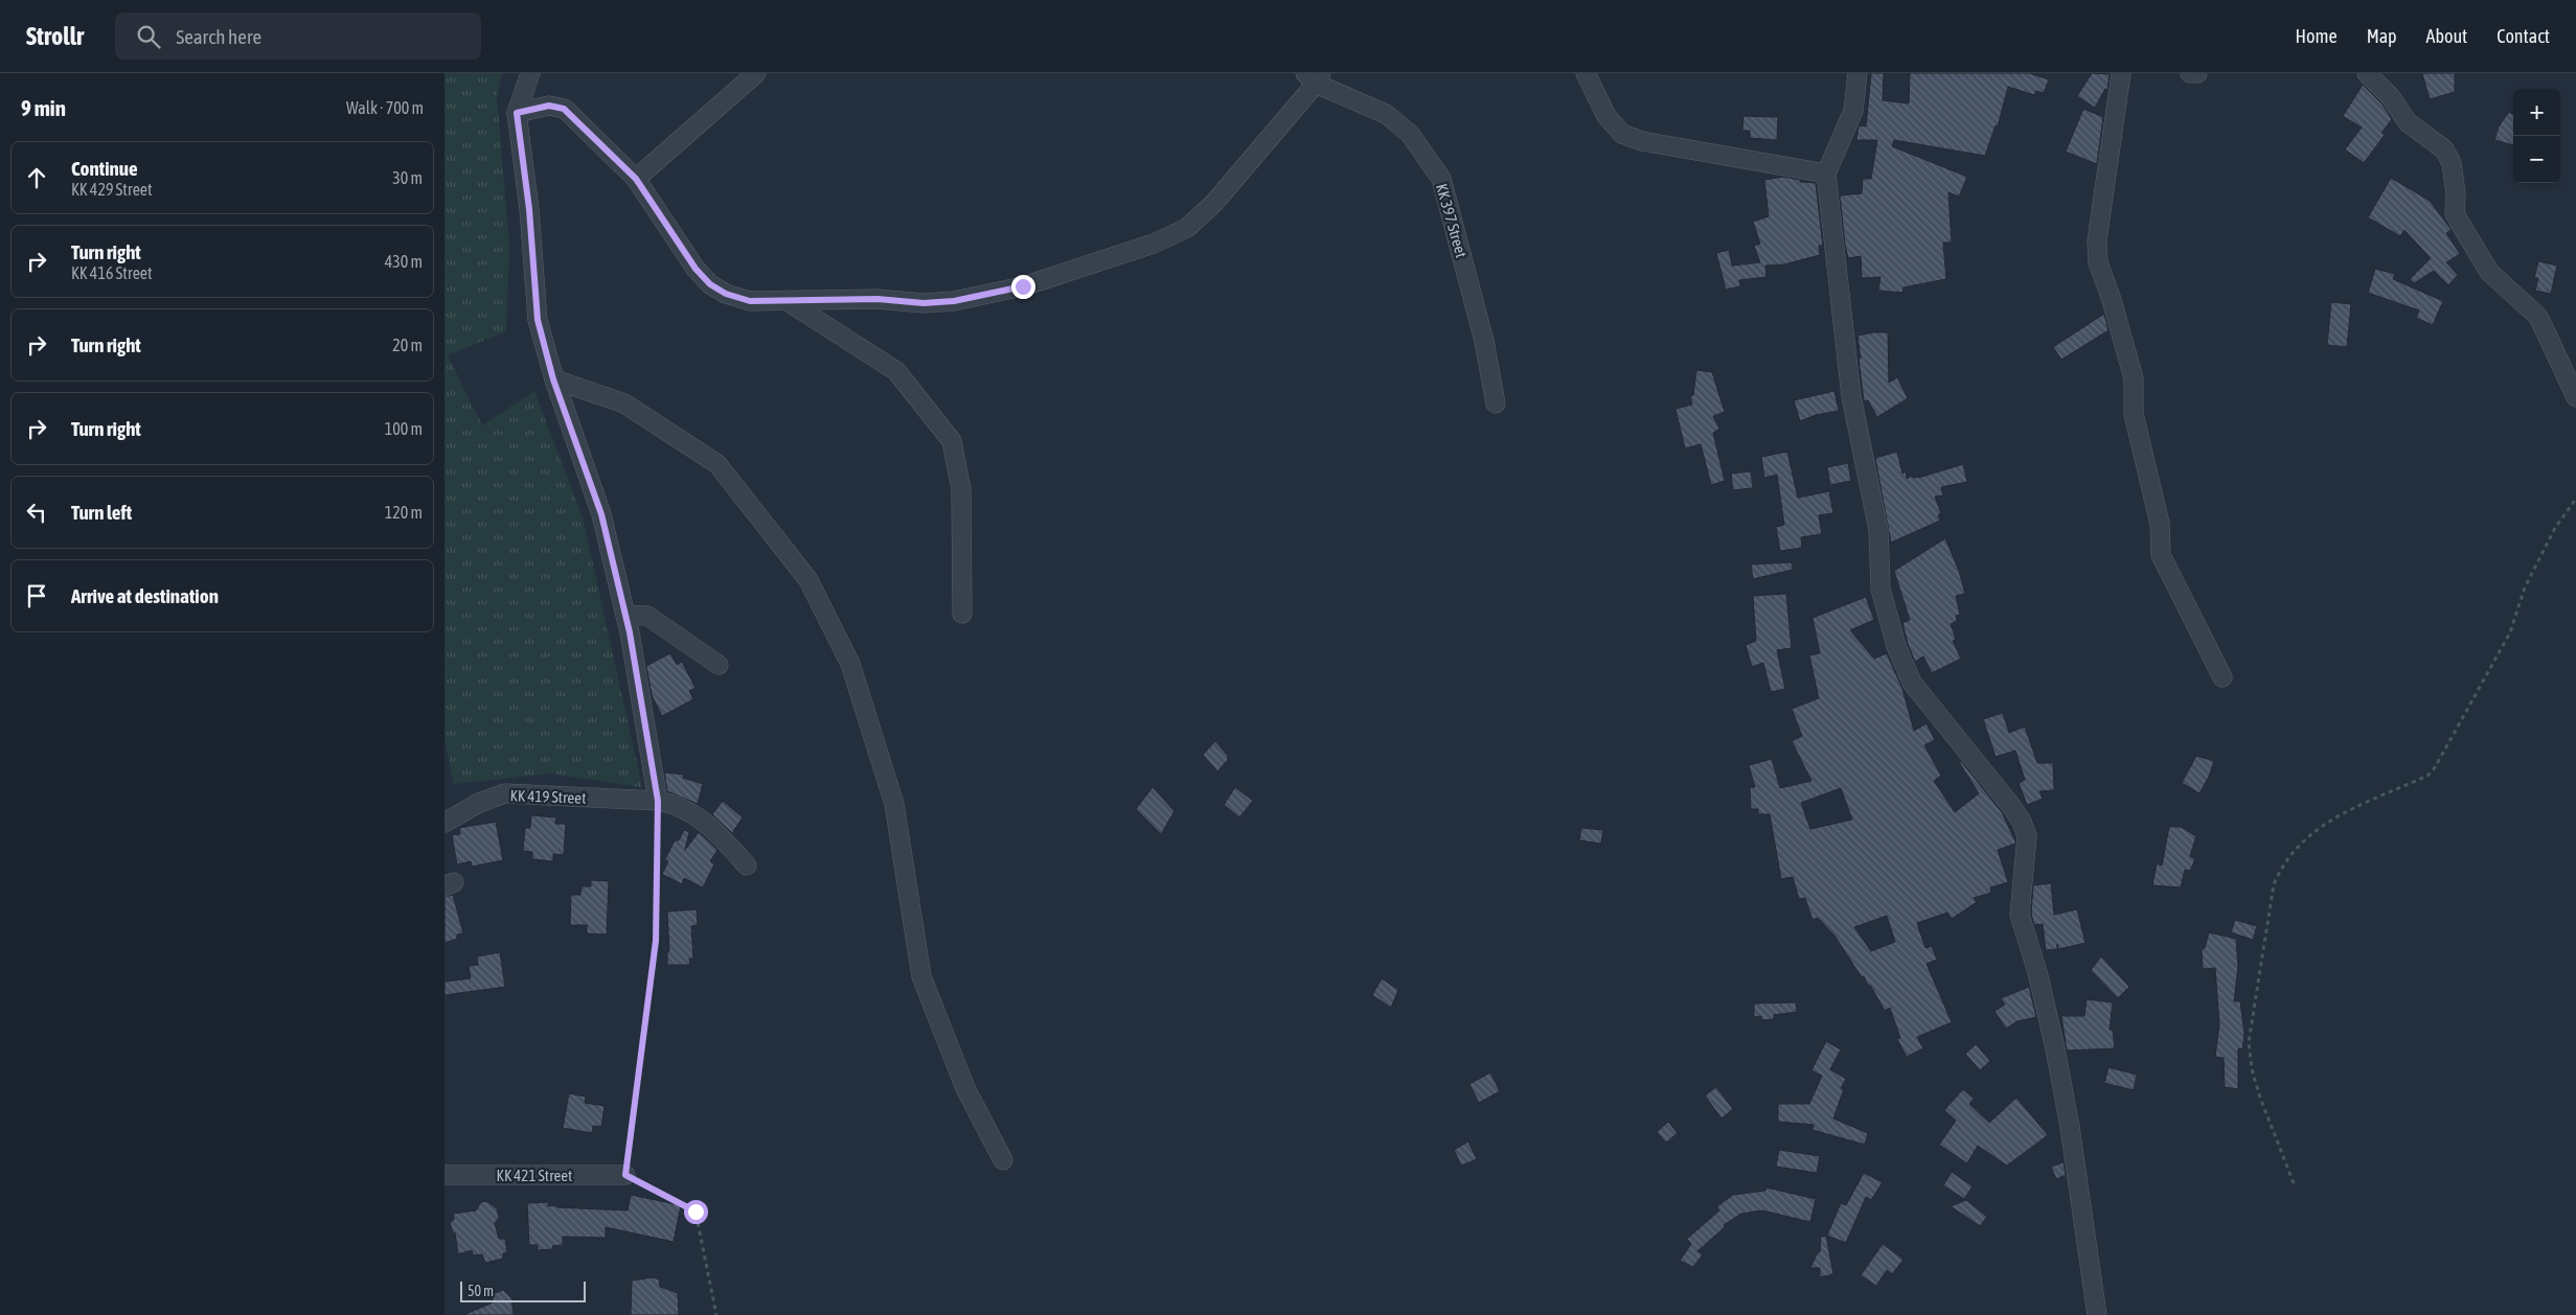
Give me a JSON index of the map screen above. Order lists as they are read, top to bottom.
{
  "streets": {
    "street": ["KK 397 Street", "KK 419 Street", "KK 421 Street"]
  },
  "scale_bar": "50 m",
  "page": {
    "header": "Strollr",
    "search": "Search here",
    "nav": [
      "Home",
      "Map",
      "About",
      "Contact"
    ],
    "heading": ["9 min", "Walk · 700 m"],
    "map_buttons": ["+", "−"],
    "list": [
      ["Continue", "KK 429 Street", "30 m"],
      ["Turn right", "KK 416 Street", "430 m"],
      ["Turn right", "20 m"],
      ["Turn right", "100 m"],
      ["Turn left", "120 m"],
      "Arrive at destination"
    ],
    "scale": "50 m"
  }
}
